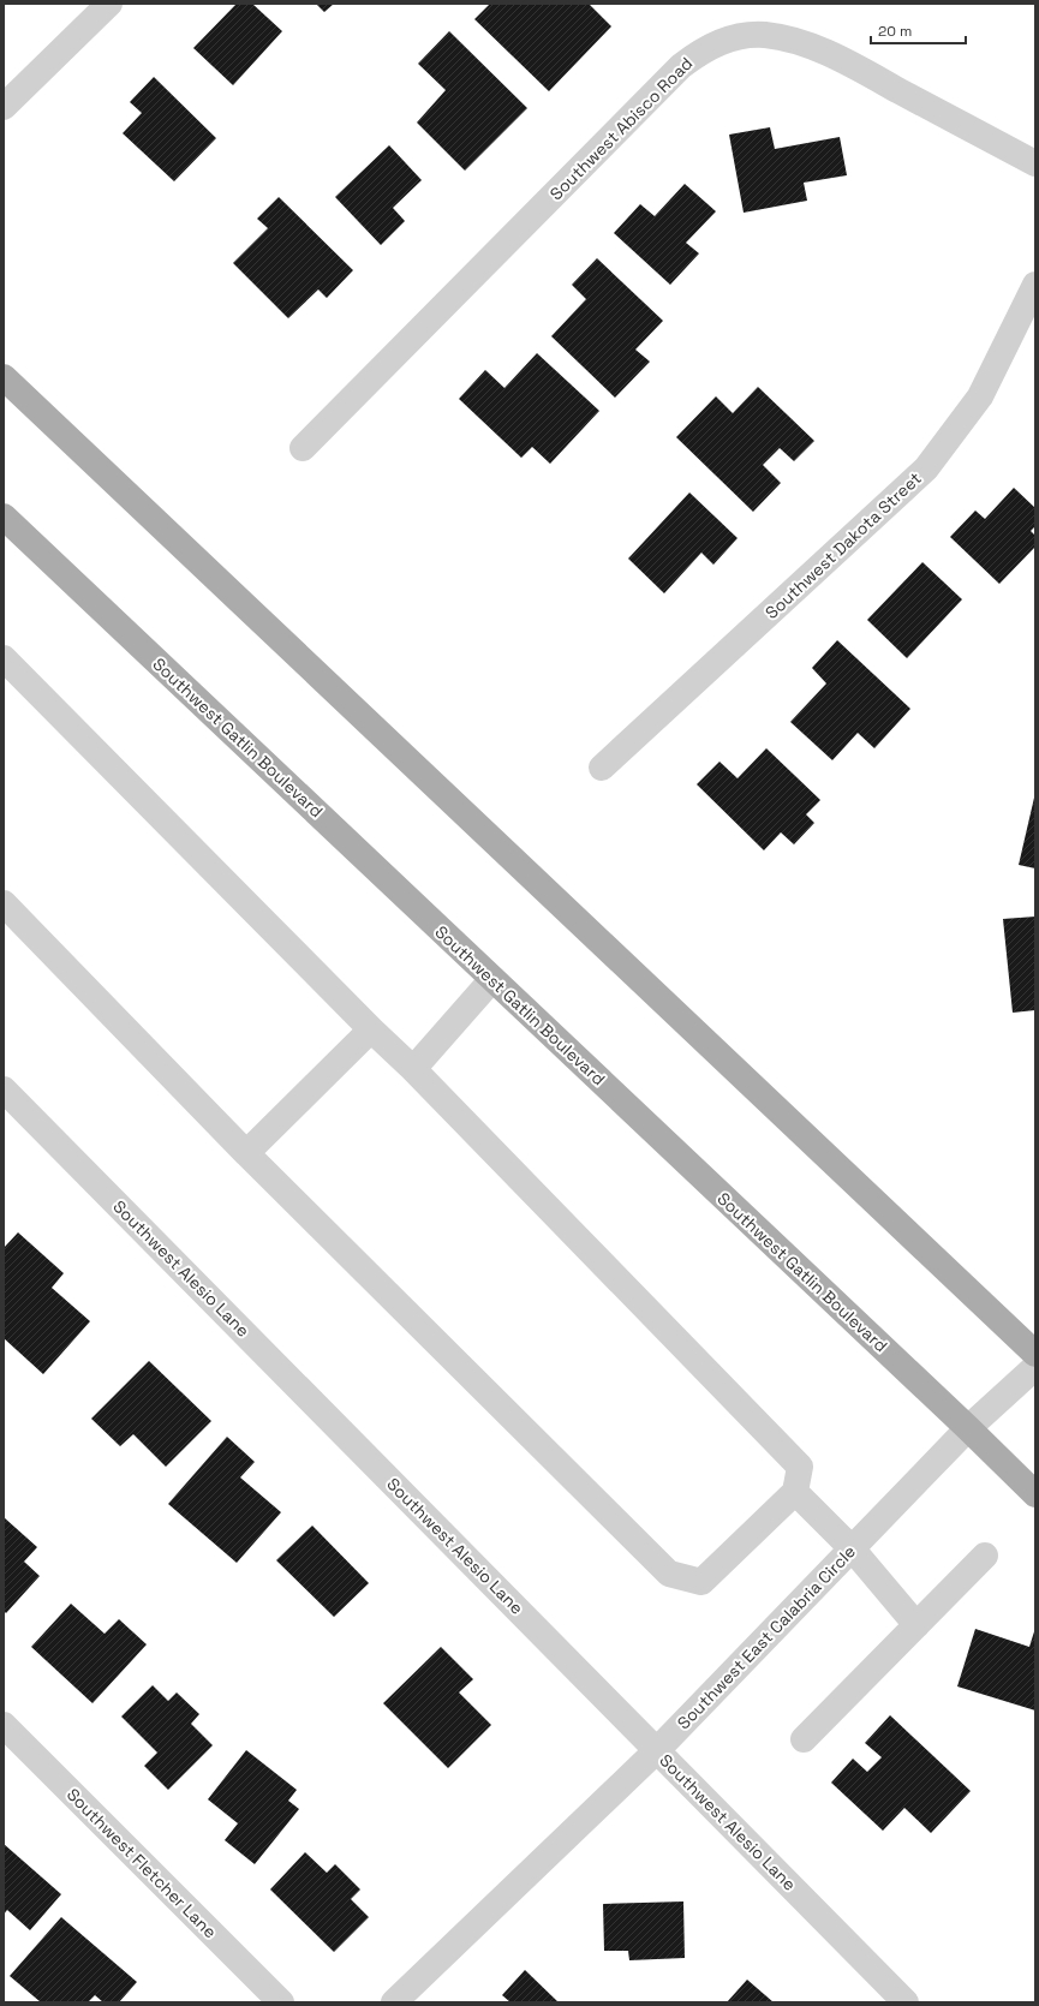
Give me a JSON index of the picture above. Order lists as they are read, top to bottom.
{
  "streets": {
    "main road": ["Southwest Gatlin Boulevard"],
    "street": [
      "Southwest Abisco Road",
      "Southwest Dakota Street",
      "Southwest Alesio Lane",
      "Southwest East Calabria Circle",
      "Southwest Fletcher Lane"
    ]
  },
  "crossings": [
    ["Southwest Gatlin Boulevard", "Southwest East Calabria Circle"],
    ["Southwest Alesio Lane", "Southwest East Calabria Circle"]
  ],
  "scale_bar": "20 m"
}
